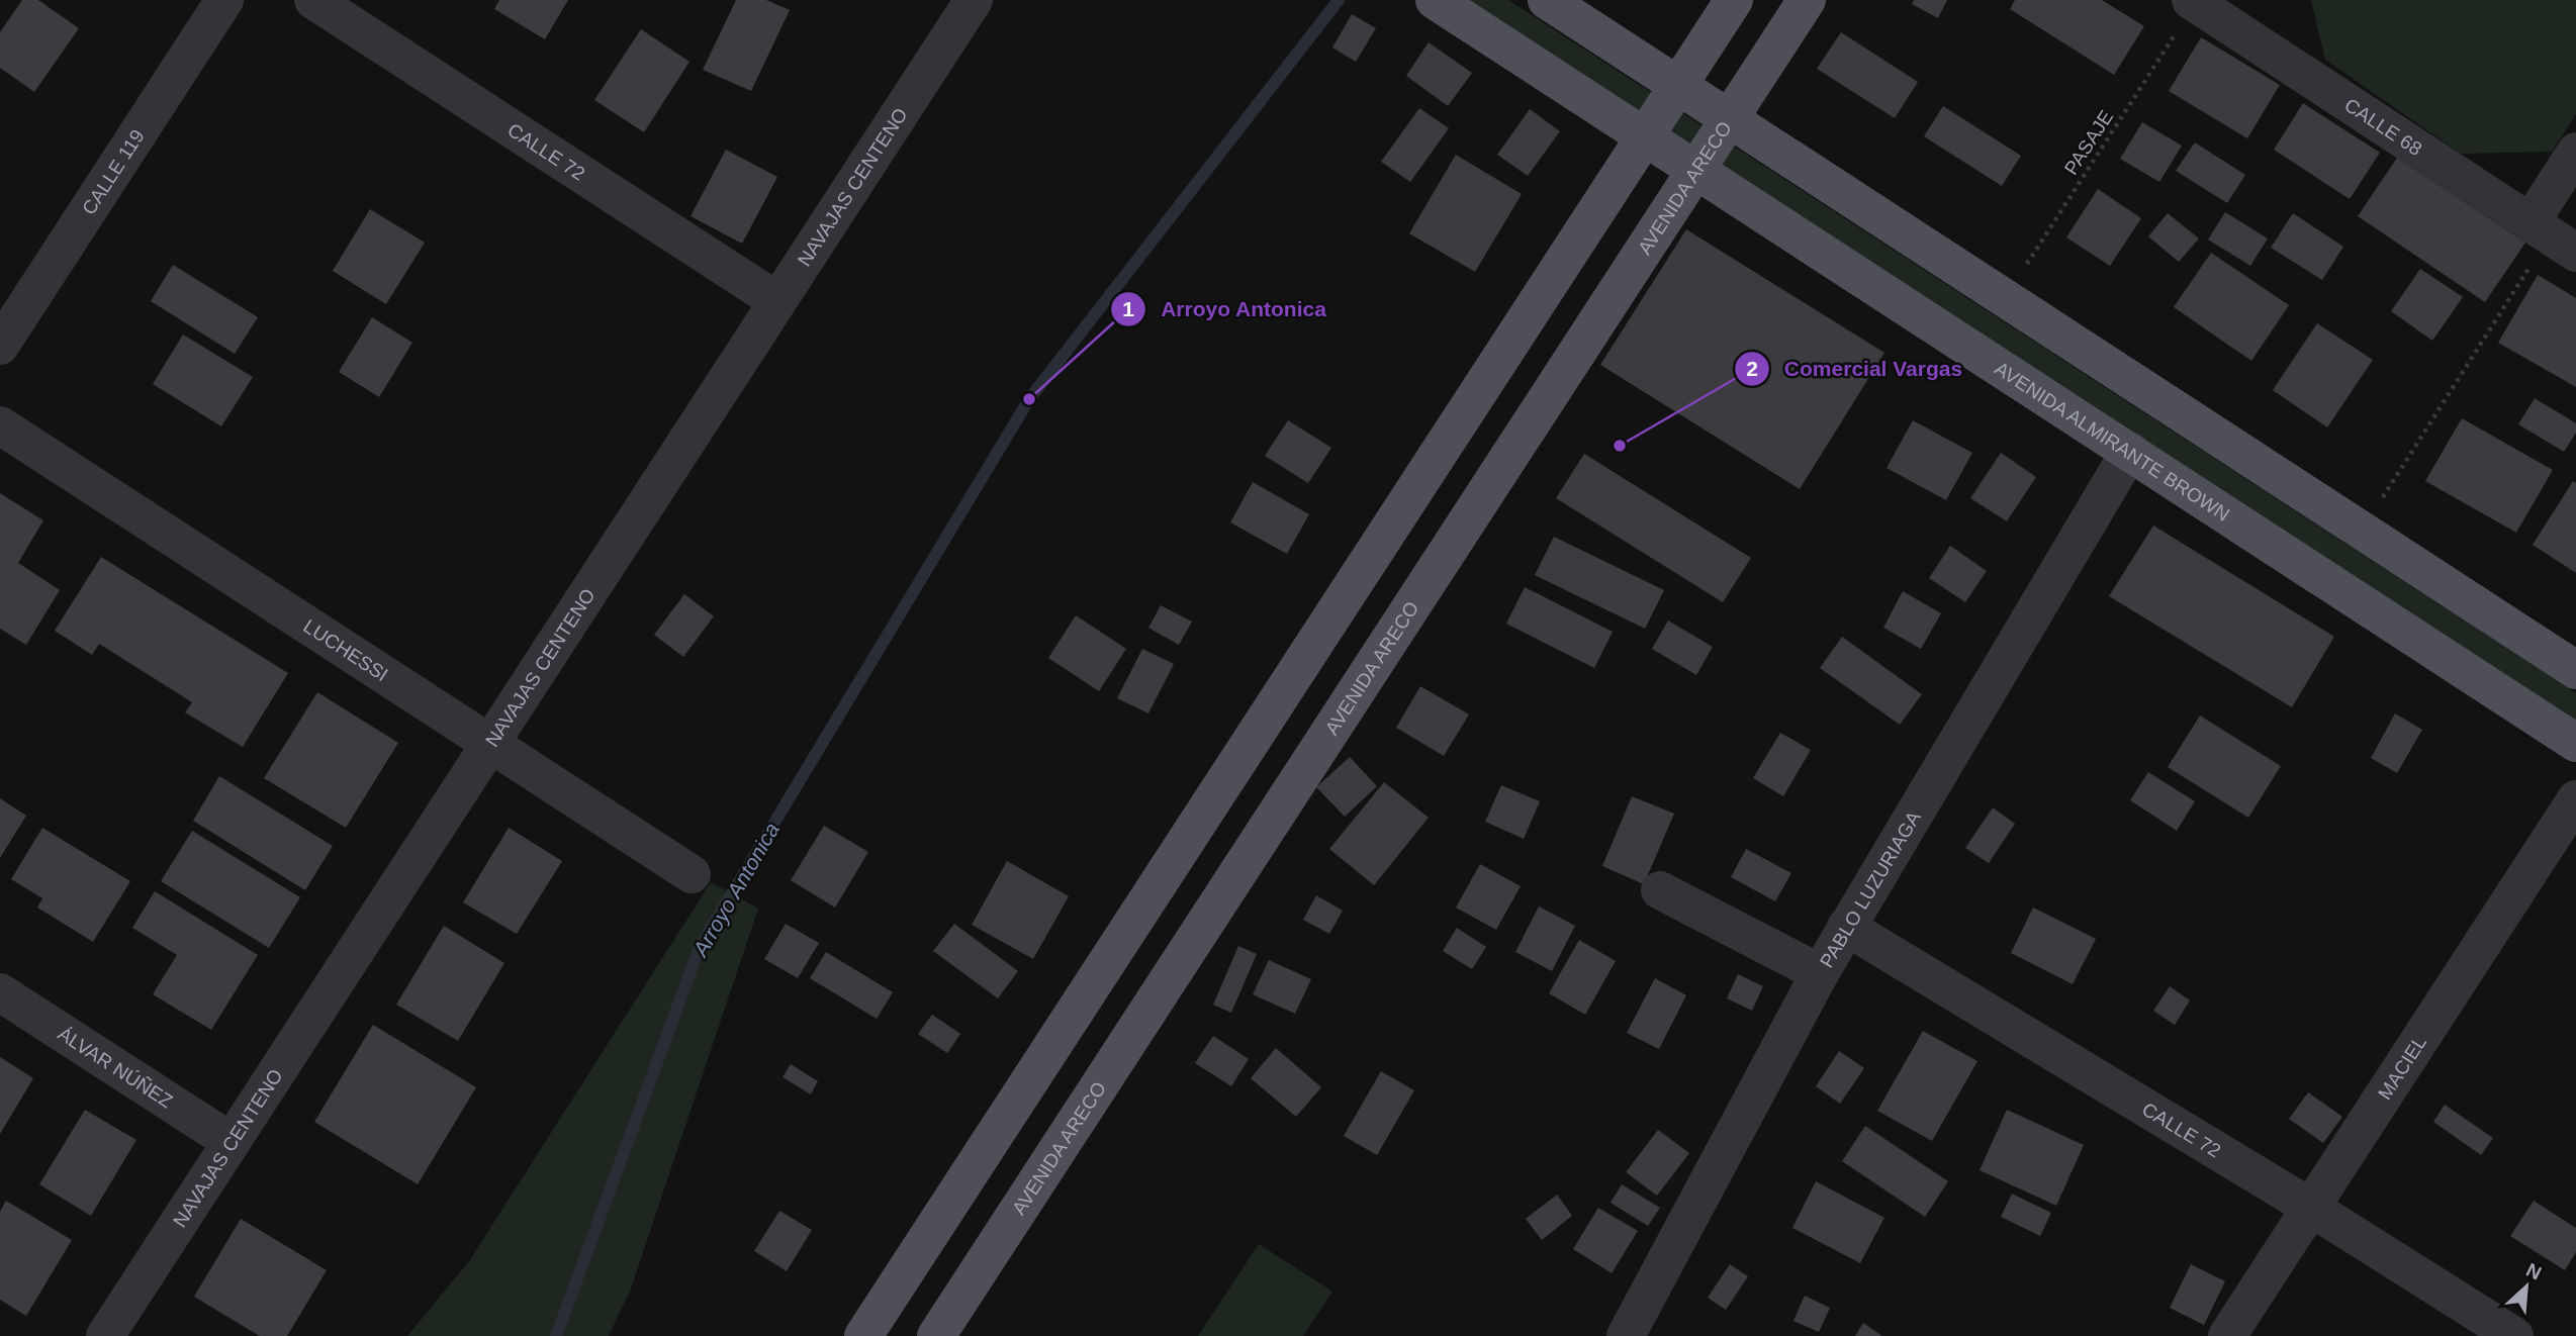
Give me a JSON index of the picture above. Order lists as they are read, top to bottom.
{
  "streets": {
    "main road": ["AVENIDA ARECO", "AVENIDA ALMIRANTE BROWN"],
    "street": [
      "CALLE 68",
      "CALLE 72",
      "CALLE 119",
      "NAVAJAS CENTENO",
      "LUCHESSI",
      "PABLO LUZURIAGA",
      "ÁLVAR NÚÑEZ",
      "MACIEL"
    ],
    "path": ["PASAJE"]
  },
  "crossings": [
    ["CALLE 68", "PASAJE"],
    ["CALLE 72", "NAVAJAS CENTENO"],
    ["CALLE 72", "PABLO LUZURIAGA"],
    ["CALLE 72", "MACIEL"],
    ["NAVAJAS CENTENO", "LUCHESSI"],
    ["NAVAJAS CENTENO", "ÁLVAR NÚÑEZ"],
    ["AVENIDA ARECO", "AVENIDA ALMIRANTE BROWN"],
    ["AVENIDA ALMIRANTE BROWN", "PABLO LUZURIAGA"]
  ],
  "water": ["Arroyo Antonica"],
  "places": ["Arroyo Antonica", "Comercial Vargas"],
  "north": "top right"
}
